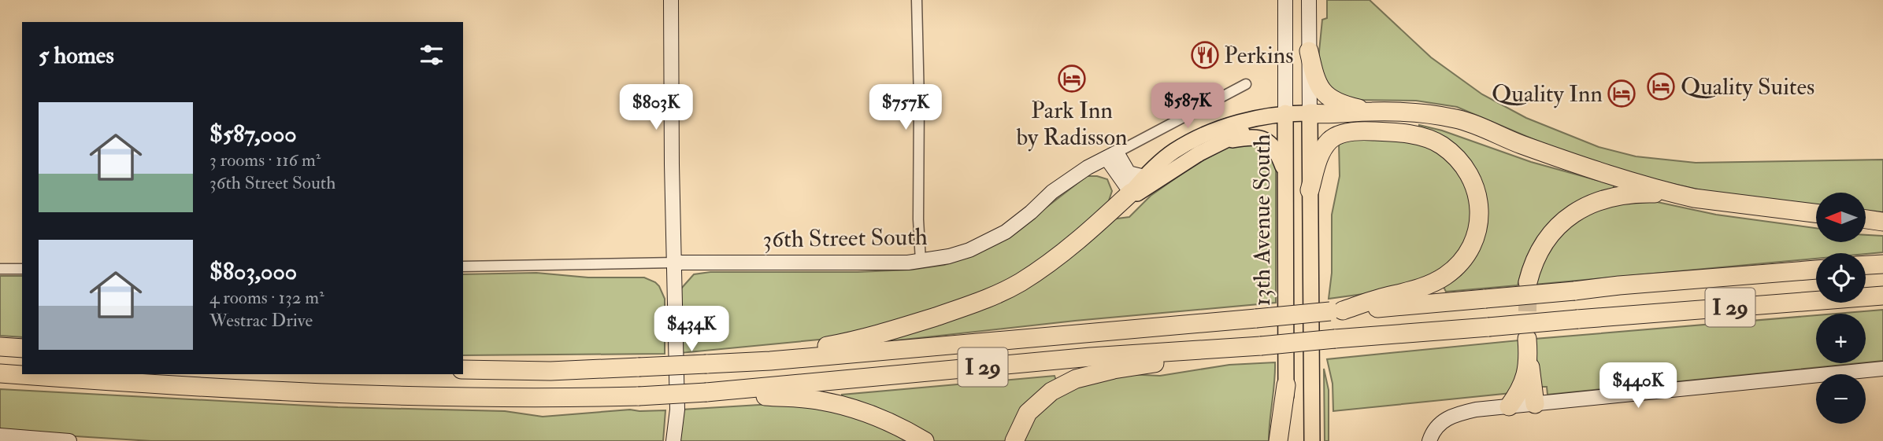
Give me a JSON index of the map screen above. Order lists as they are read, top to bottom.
{
  "streets": {
    "highway": ["I 29"],
    "main road": ["13th Avenue South"],
    "street": ["36th Street South"]
  },
  "places": {
    "restaurant": ["Perkins"],
    "hotel": ["Park Inn by Radisson", "Quality Suites", "Quality Inn"]
  },
  "north": "left",
  "page": {
    "heading": "5 homes",
    "price": [
      "$587K",
      "$803K",
      "$757K",
      "$434K",
      "$440K"
    ],
    "list": [
      {
        "name": "$587,000",
        "note": "3 rooms · 116 m² · 36th Street South"
      },
      {
        "name": "$803,000",
        "note": "4 rooms · 132 m² · Westrac Drive"
      }
    ],
    "map_buttons": ["+", "−"]
  }
}
